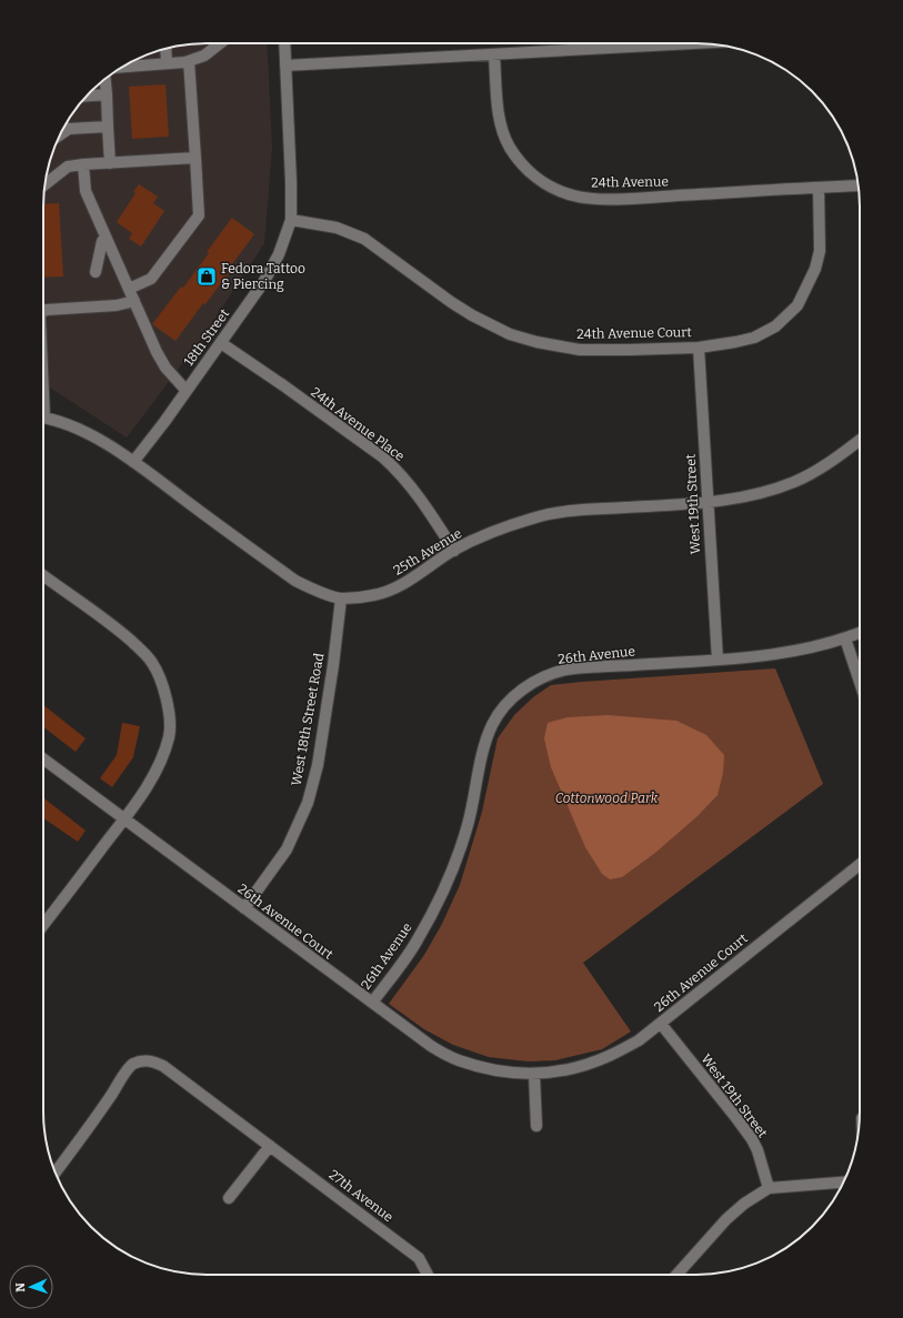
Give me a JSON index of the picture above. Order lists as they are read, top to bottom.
{
  "streets": {
    "street": [
      "24th Avenue",
      "24th Avenue Court",
      "18th Street",
      "24th Avenue Place",
      "West 19th Street",
      "25th Avenue",
      "26th Avenue",
      "West 18th Street Road",
      "26th Avenue Court",
      "27th Avenue"
    ]
  },
  "crossings": [
    ["24th Avenue", "24th Avenue Court"],
    ["24th Avenue Court", "18th Street"],
    ["24th Avenue Court", "West 19th Street"],
    ["18th Street", "24th Avenue Place"],
    ["18th Street", "25th Avenue"],
    ["24th Avenue Place", "25th Avenue"],
    ["West 19th Street", "25th Avenue"],
    ["West 19th Street", "26th Avenue"],
    ["West 19th Street", "26th Avenue Court"],
    ["25th Avenue", "West 18th Street Road"],
    ["26th Avenue", "26th Avenue Court"],
    ["West 18th Street Road", "26th Avenue Court"]
  ],
  "parks": ["Cottonwood Park"],
  "places": {
    "shop": ["Fedora Tattoo & Piercing"]
  },
  "north": "left"
}
